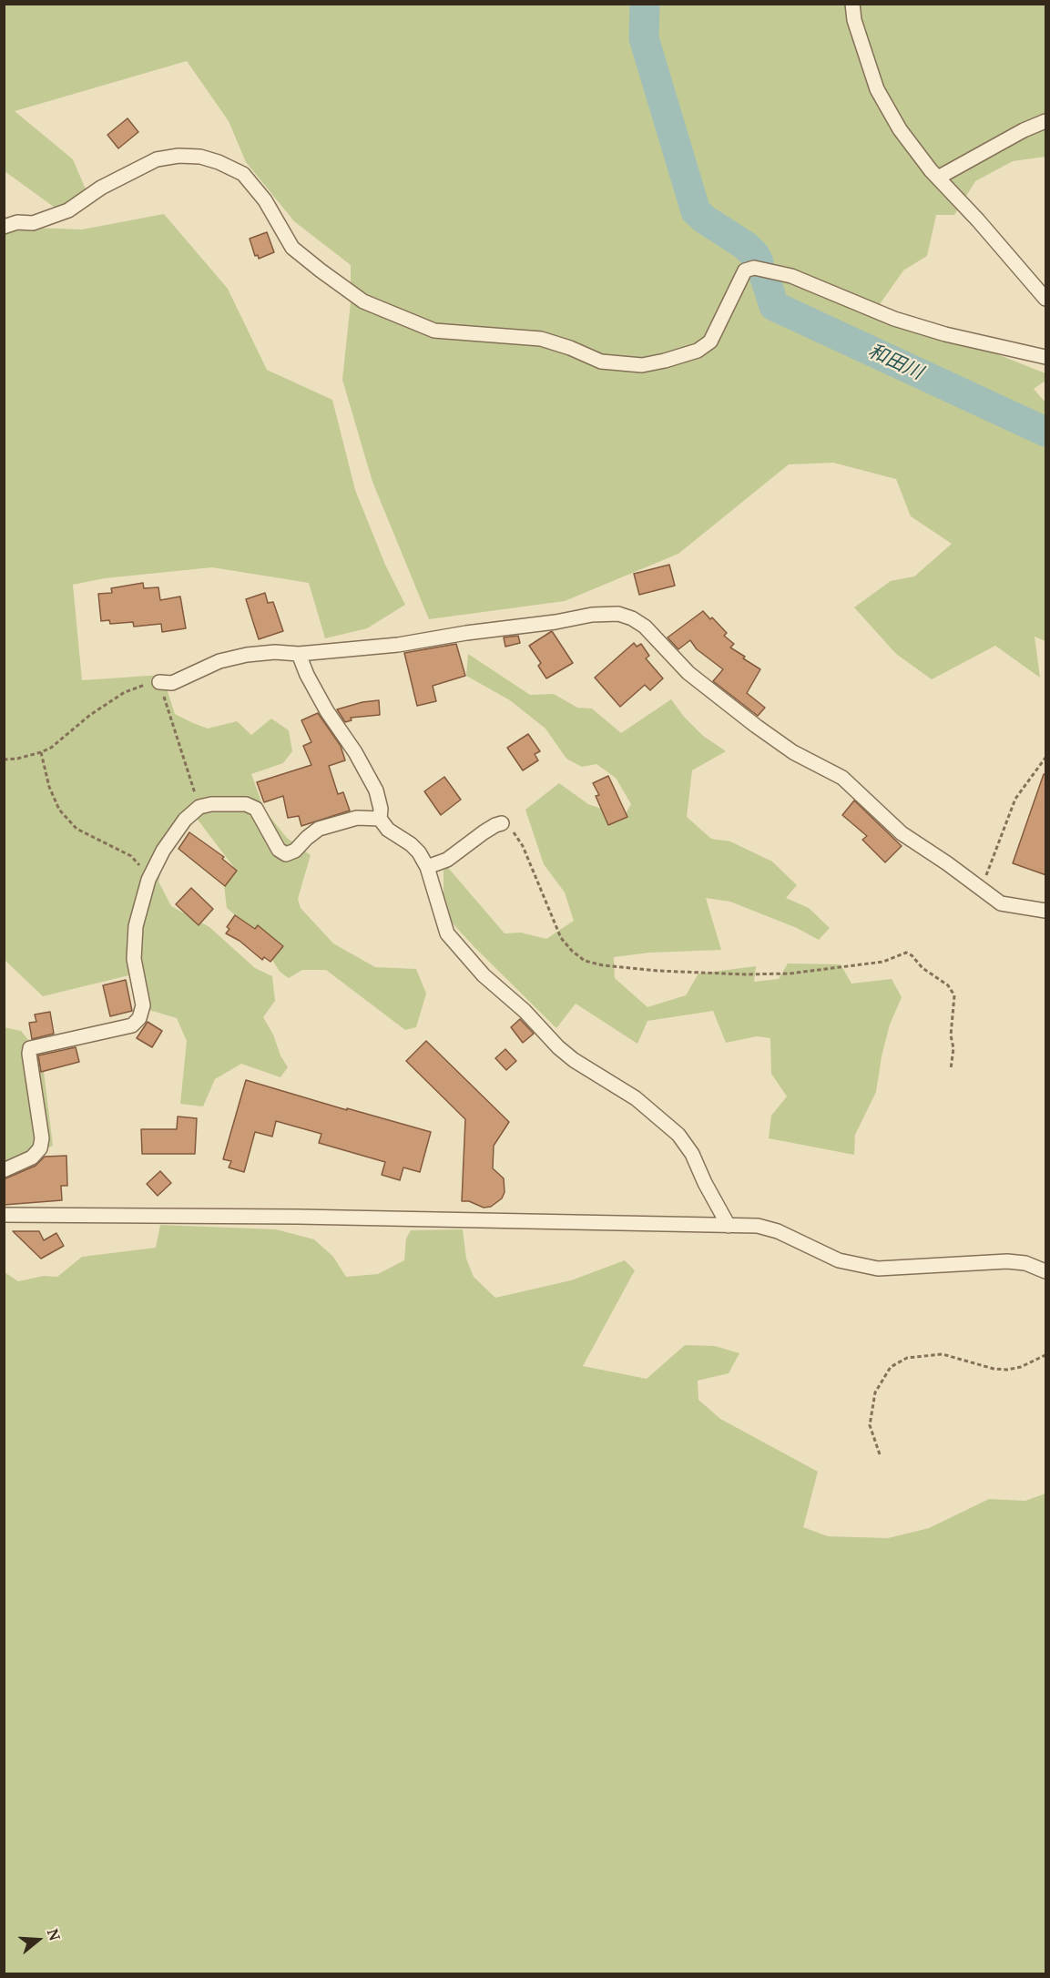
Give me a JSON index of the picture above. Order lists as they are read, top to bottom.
{
  "water": ["和田川"],
  "north": "right"
}
